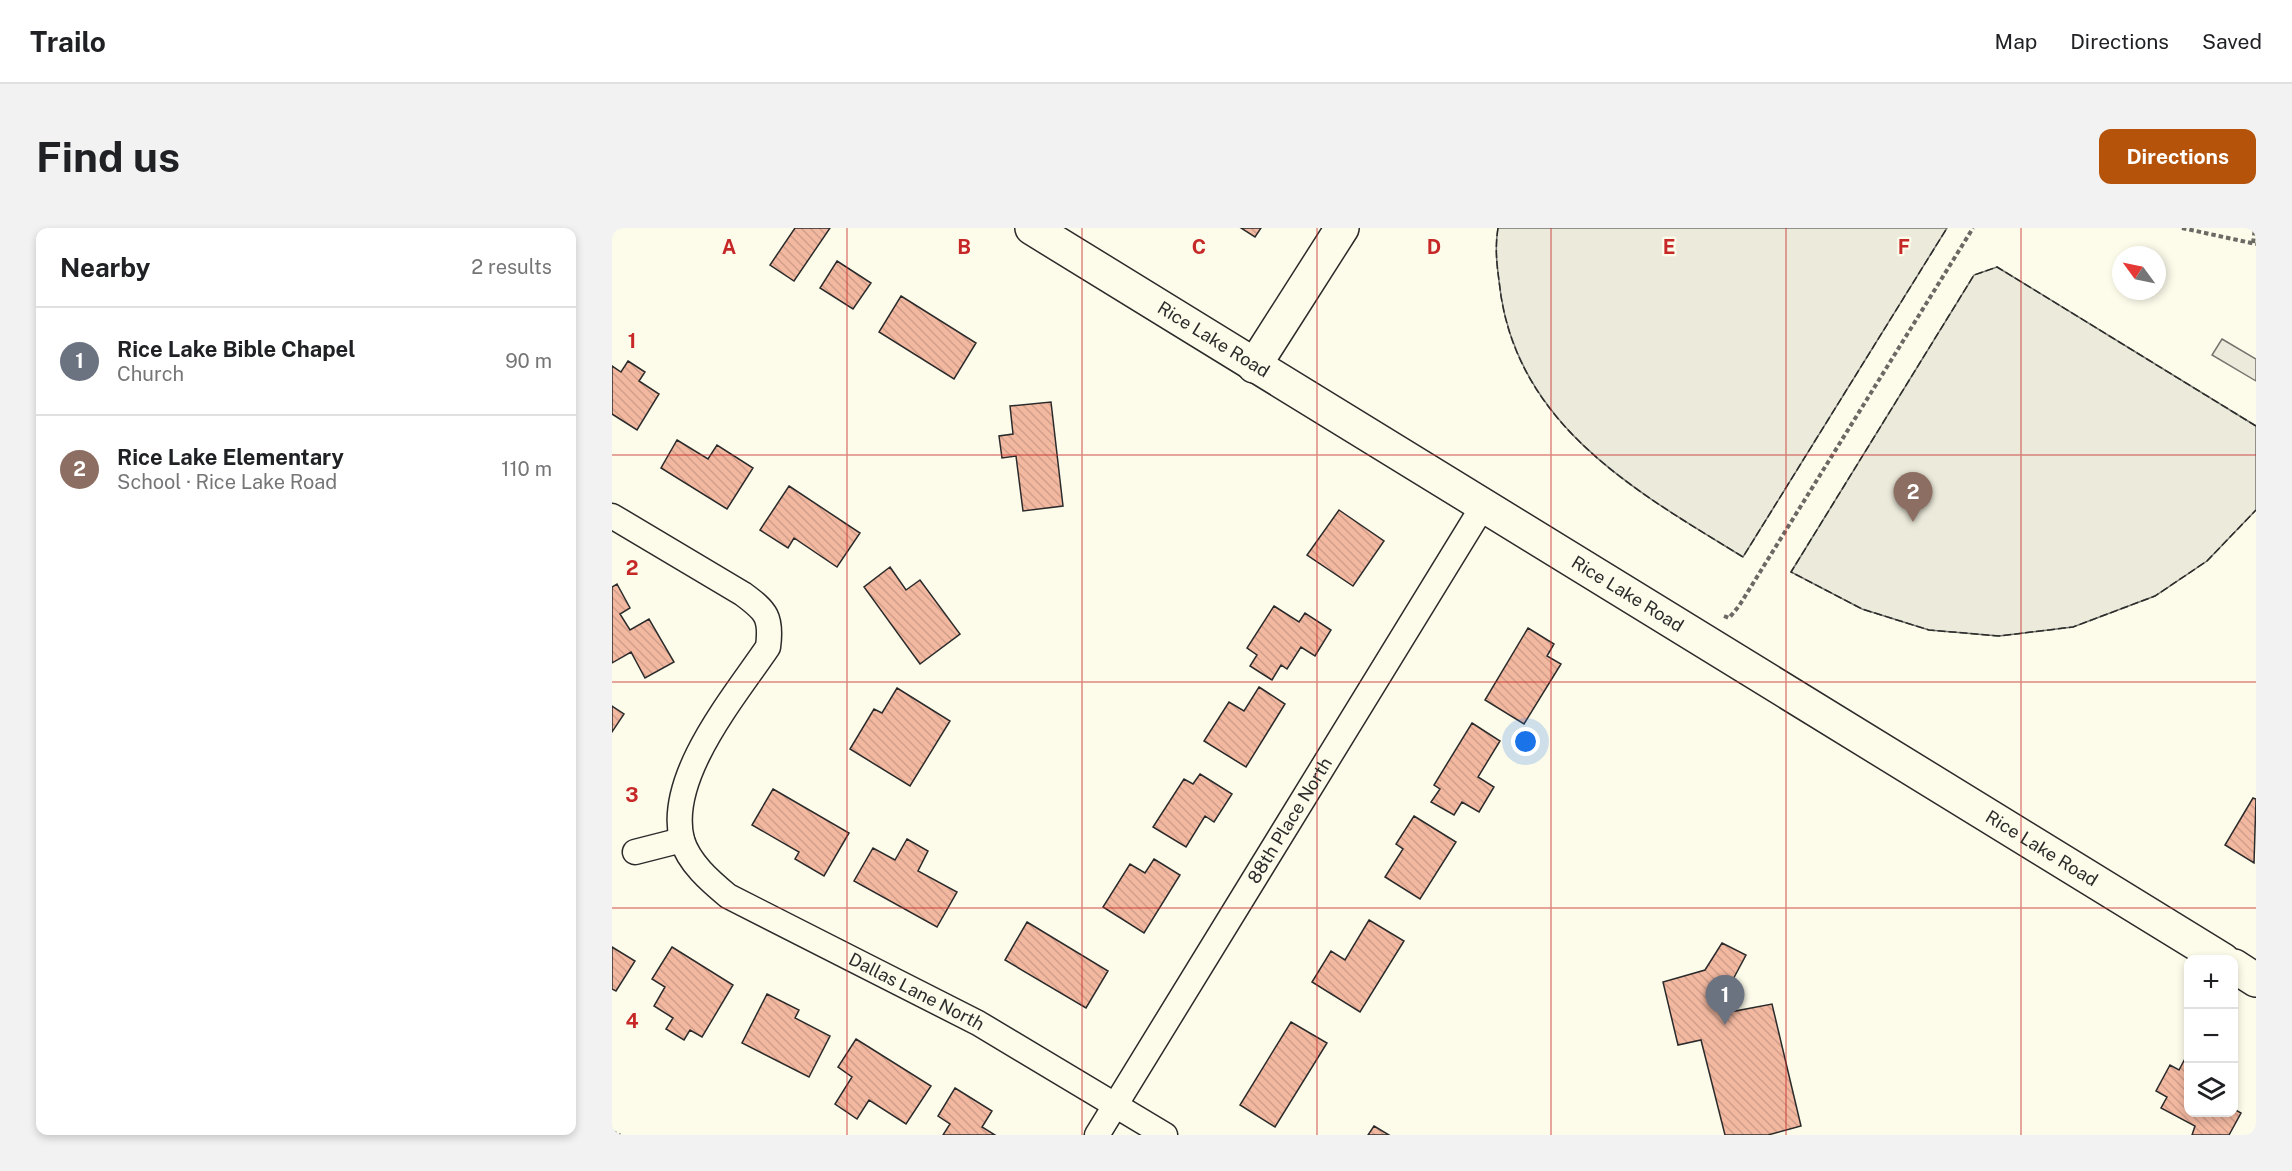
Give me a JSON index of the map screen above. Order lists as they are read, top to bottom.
{
  "streets": {
    "street": ["Rice Lake Road", "88th Place North", "Dallas Lane North"]
  },
  "crossings": [
    ["Rice Lake Road", "88th Place North"],
    ["88th Place North", "Dallas Lane North"]
  ],
  "north": "top left",
  "page": {
    "header": "Trailo",
    "nav": ["Map", "Directions", "Saved"],
    "buttons": "Directions",
    "title": "Find us",
    "heading": ["Nearby", "2 results"],
    "list": [
      {
        "mark": "1",
        "name": "Rice Lake Bible Chapel",
        "note": "Church",
        "value": "90 m"
      },
      {
        "mark": "2",
        "name": "Rice Lake Elementary",
        "note": "School · Rice Lake Road",
        "value": "110 m"
      }
    ],
    "pins": ["2", "1"],
    "map_buttons": ["+", "−"]
  },
  "grid": {
    "columns": [
      "A",
      "B",
      "C",
      "D",
      "E",
      "F"
    ],
    "rows": [
      "1",
      "2",
      "3",
      "4"
    ]
  }
}
